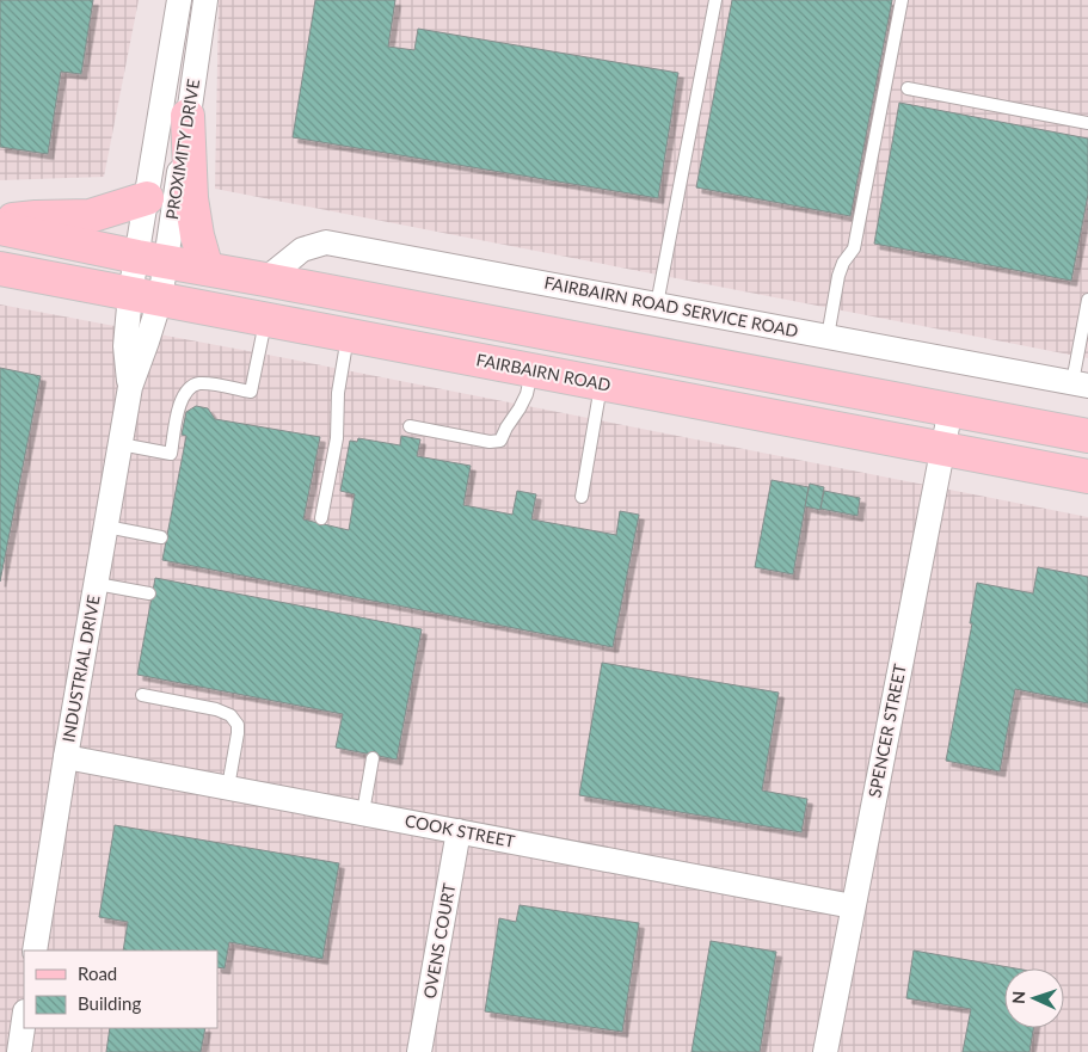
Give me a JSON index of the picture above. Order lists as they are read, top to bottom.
{
  "streets": {
    "main road": ["FAIRBAIRN ROAD"],
    "street": [
      "PROXIMITY DRIVE",
      "FAIRBAIRN ROAD SERVICE ROAD",
      "INDUSTRIAL DRIVE",
      "SPENCER STREET",
      "COOK STREET",
      "OVENS COURT"
    ]
  },
  "crossings": [
    ["PROXIMITY DRIVE", "FAIRBAIRN ROAD"],
    ["PROXIMITY DRIVE", "INDUSTRIAL DRIVE"],
    ["FAIRBAIRN ROAD", "INDUSTRIAL DRIVE"],
    ["FAIRBAIRN ROAD", "SPENCER STREET"],
    ["INDUSTRIAL DRIVE", "COOK STREET"],
    ["SPENCER STREET", "COOK STREET"],
    ["COOK STREET", "OVENS COURT"]
  ],
  "legend": ["Road", "Building"],
  "north": "left"
}
